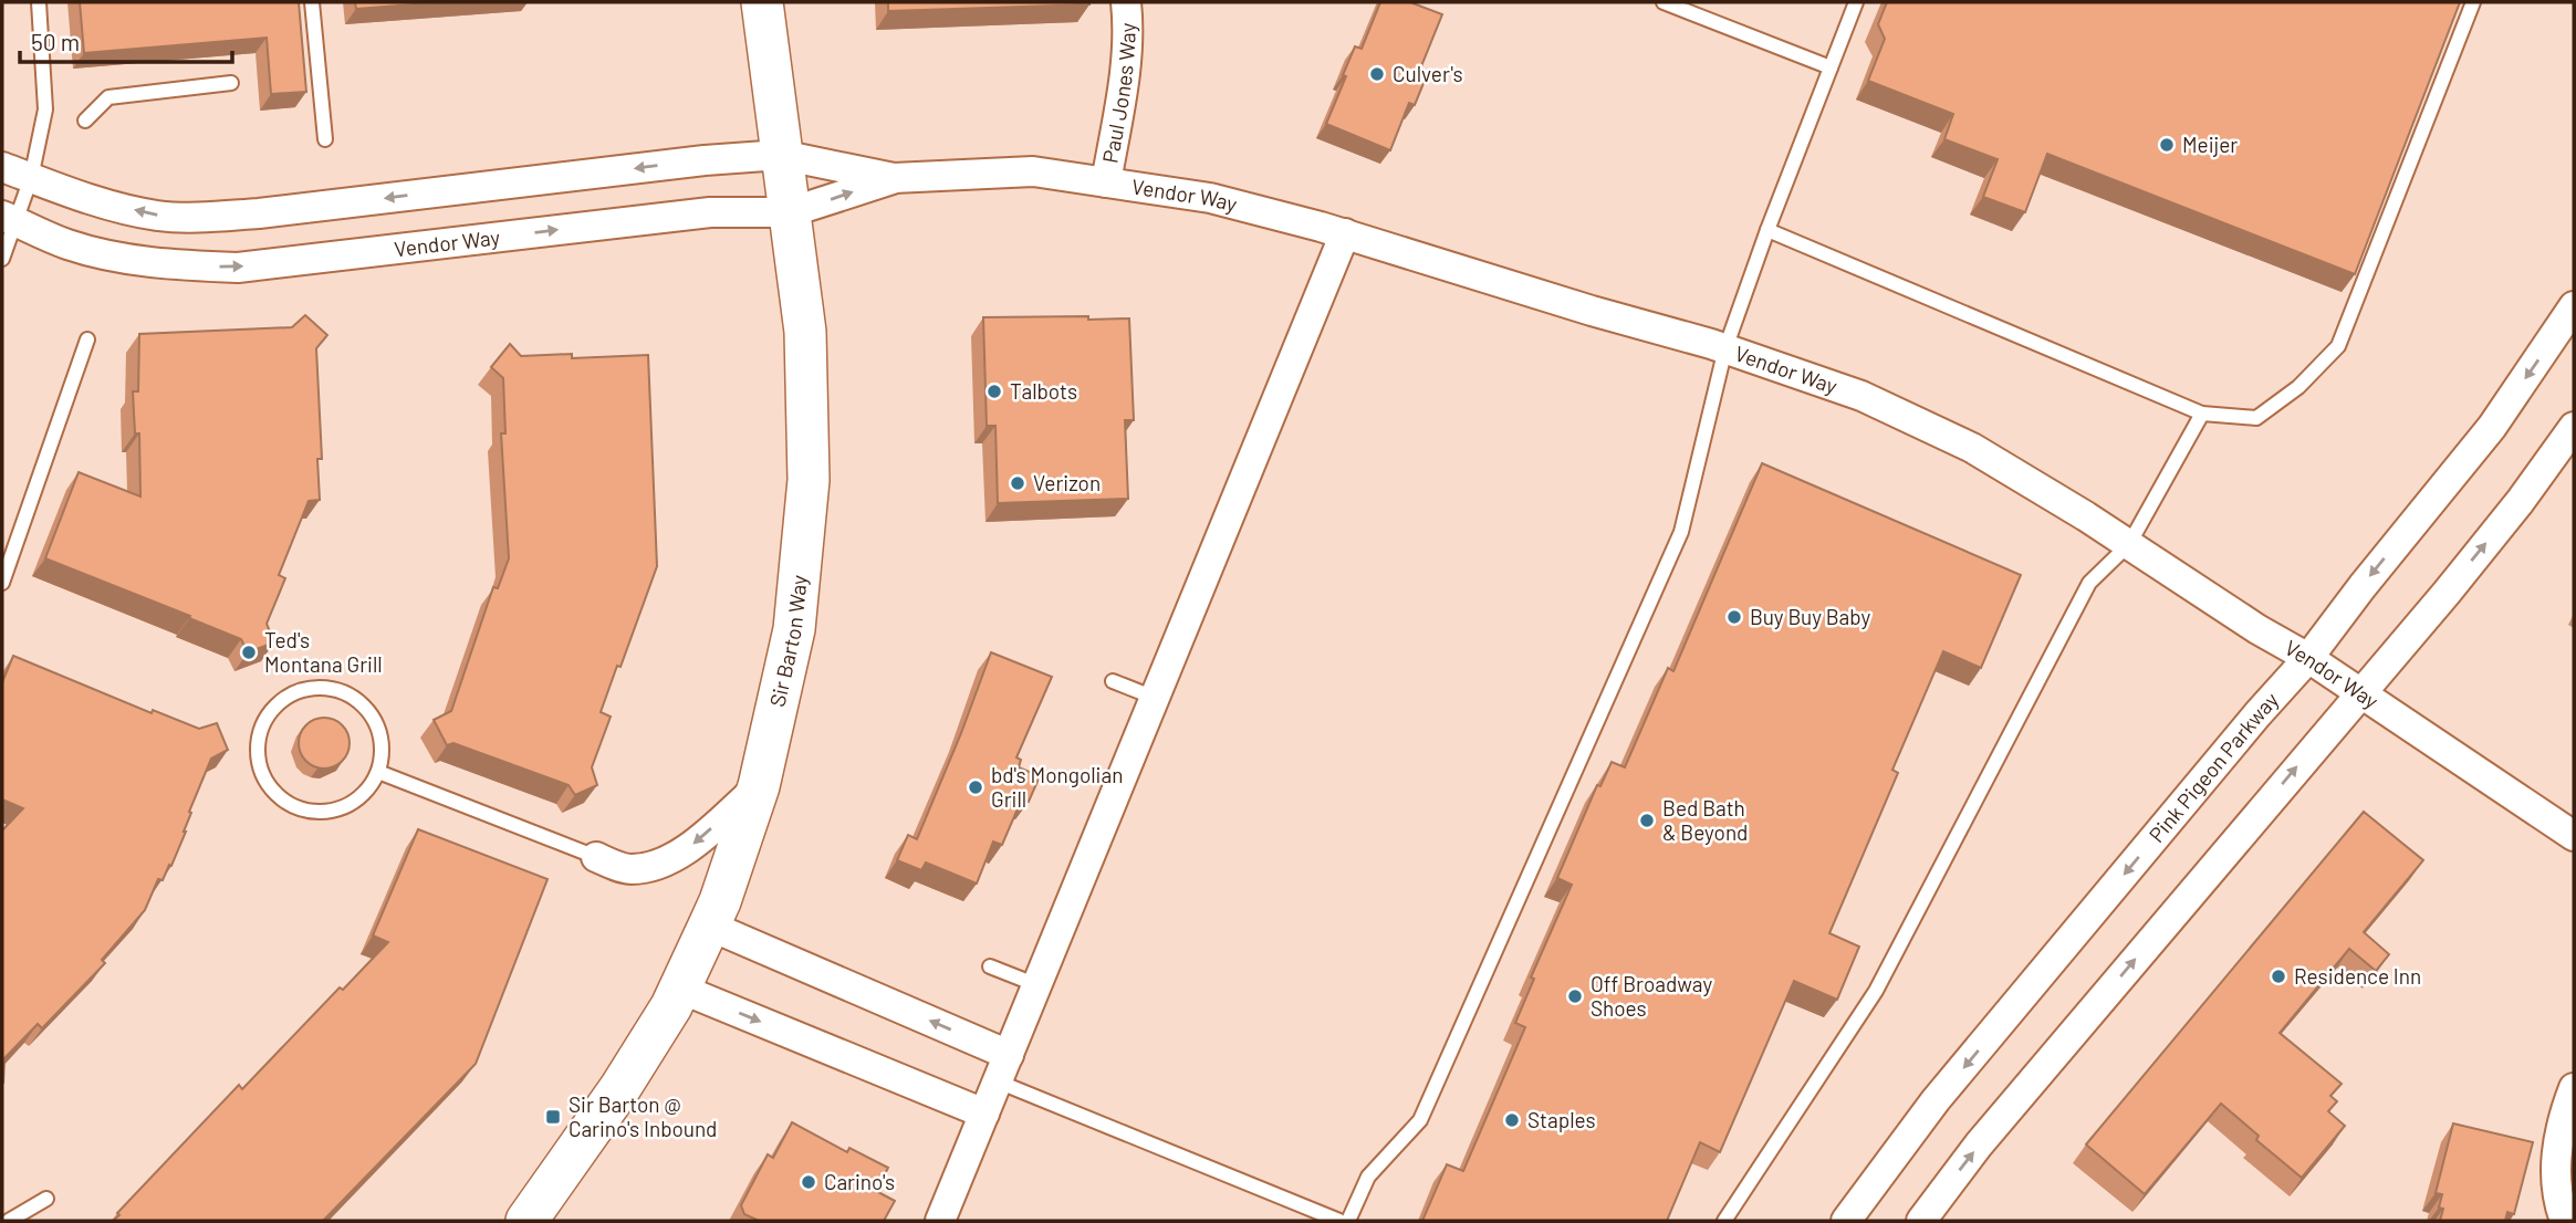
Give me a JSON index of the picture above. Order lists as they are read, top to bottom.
{
  "streets": {
    "main road": ["Sir Barton Way"],
    "street": ["Paul Jones Way", "Vendor Way", "Pink Pigeon Parkway"]
  },
  "crossings": [
    ["Paul Jones Way", "Vendor Way"],
    ["Vendor Way", "Sir Barton Way"],
    ["Vendor Way", "Pink Pigeon Parkway"]
  ],
  "places": {
    "other": [
      "Culver's",
      "Meijer",
      "Talbots",
      "Verizon",
      "Buy Buy Baby",
      "Ted's Montana Grill",
      "bd's Mongolian Grill",
      "Bed Bath & Beyond",
      "Residence Inn",
      "Off Broadway Shoes",
      "Staples",
      "Carino's"
    ],
    "transit": ["Sir Barton @ Carino's Inbound"]
  },
  "scale_bar": "50 m"
}
